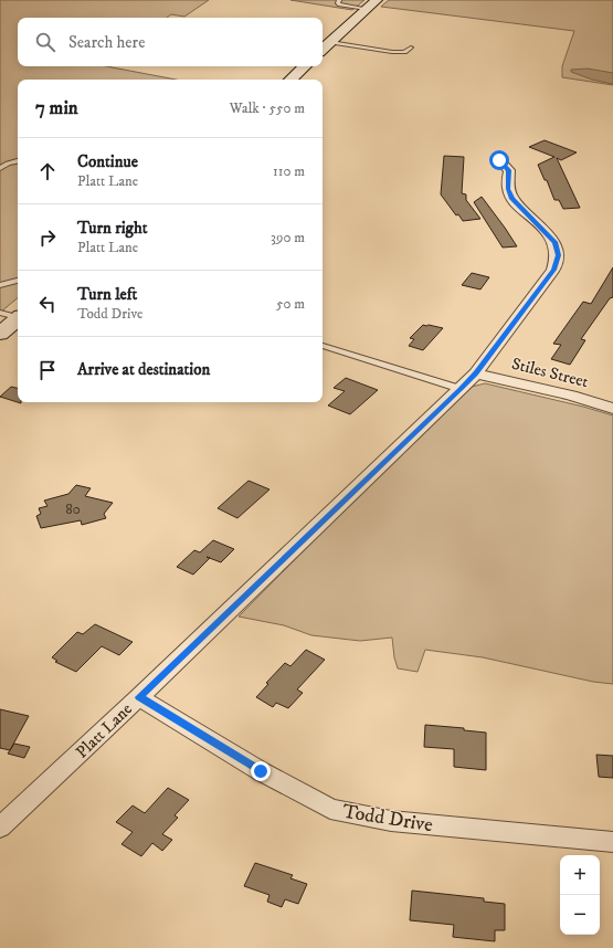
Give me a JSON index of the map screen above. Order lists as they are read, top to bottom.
{
  "streets": {
    "street": ["Stiles Street", "Platt Lane", "Todd Drive"]
  },
  "crossings": [
    ["Stiles Street", "Platt Lane"],
    ["Platt Lane", "Todd Drive"]
  ],
  "house_numbers": ["80"],
  "page": {
    "search": "Search here",
    "heading": ["7 min", "Walk · 550 m"],
    "list": [
      ["Continue", "Platt Lane", "110 m"],
      ["Turn right", "Platt Lane", "390 m"],
      ["Turn left", "Todd Drive", "50 m"],
      "Arrive at destination"
    ],
    "map_buttons": ["+", "−"]
  }
}
